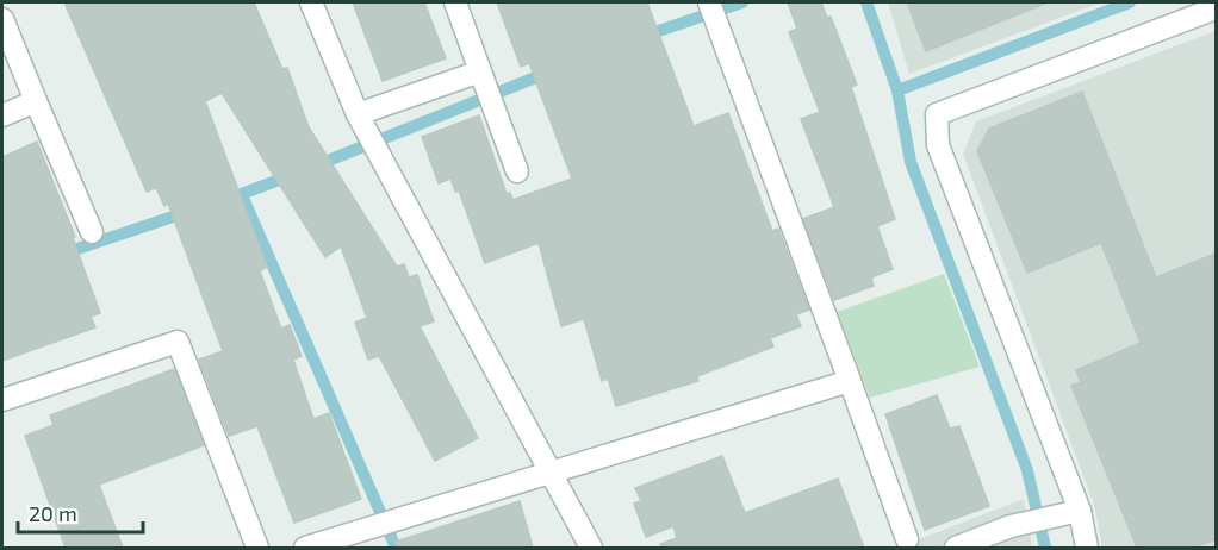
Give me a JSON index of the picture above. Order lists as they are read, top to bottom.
{
  "scale_bar": "20 m"
}
